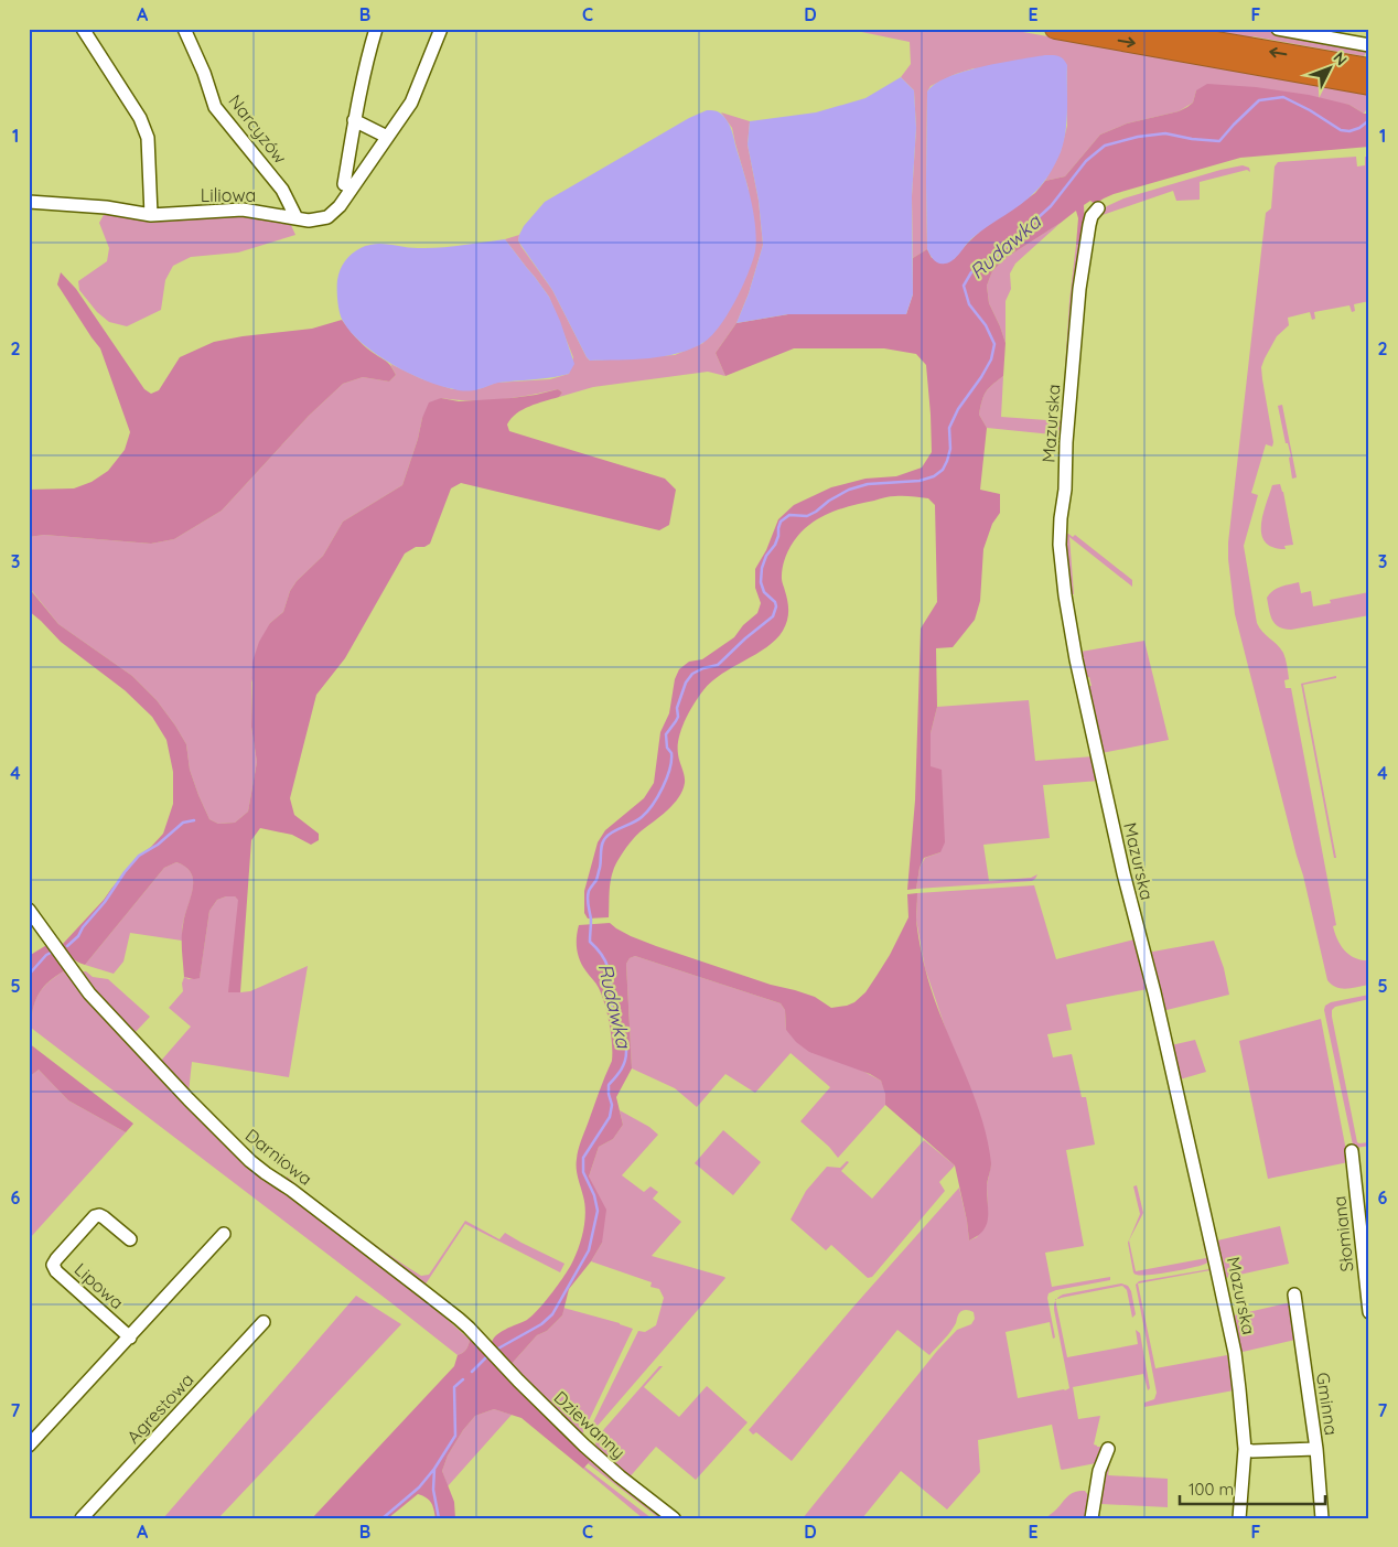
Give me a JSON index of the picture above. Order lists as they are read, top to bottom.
{
  "streets": {
    "street": [
      "Narcyzów",
      "Liliowa",
      "Mazurska",
      "Darniowa",
      "Słomiana",
      "Lipowa",
      "Gminna",
      "Agrestowa",
      "Dziewanny"
    ]
  },
  "crossings": [
    ["Narcyzów", "Liliowa"],
    ["Darniowa", "Dziewanny"]
  ],
  "water": ["Rudawka"],
  "scale_bar": "100 m",
  "north": "top right",
  "grid": {
    "columns": [
      "A",
      "B",
      "C",
      "D",
      "E",
      "F"
    ],
    "rows": [
      "1",
      "2",
      "3",
      "4",
      "5",
      "6",
      "7"
    ]
  }
}
